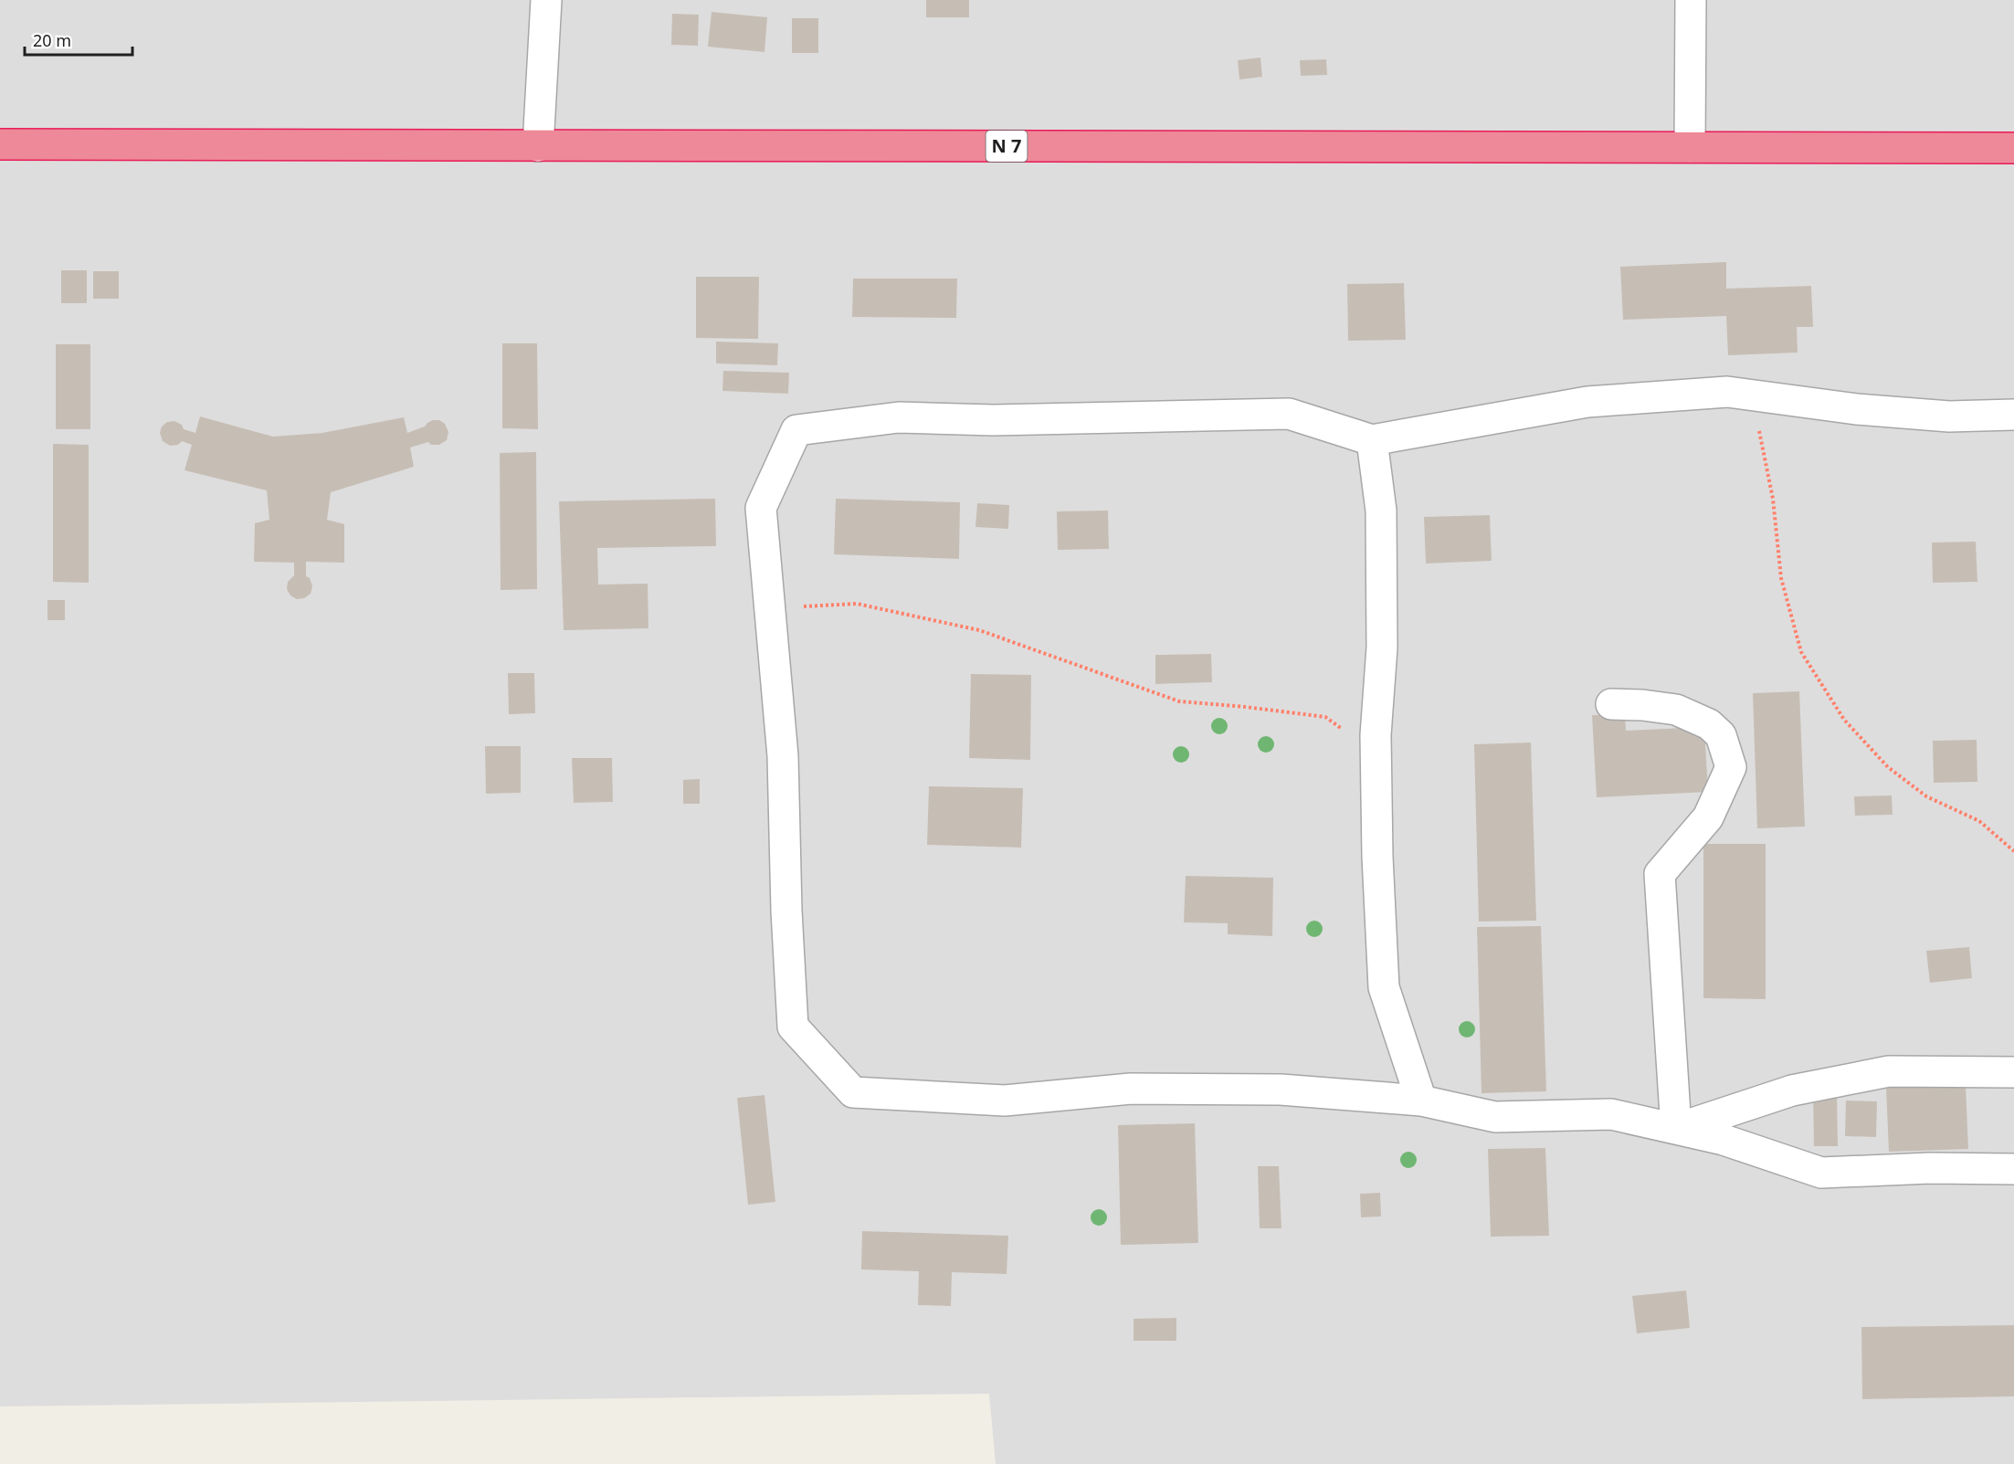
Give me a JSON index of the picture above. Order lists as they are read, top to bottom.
{
  "streets": {
    "highway": ["N 7"]
  },
  "scale_bar": "20 m"
}
